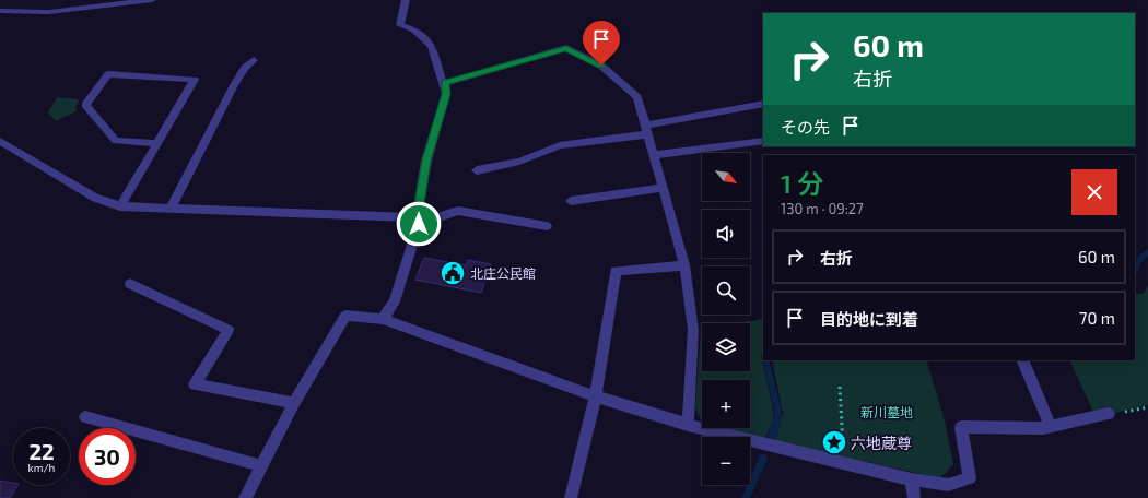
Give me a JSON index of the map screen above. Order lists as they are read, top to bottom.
{
  "parks": ["新川墓地"],
  "places": {
    "public building": ["北庄公民館"],
    "place": ["六地蔵尊"]
  },
  "north": "bottom right",
  "page": {
    "turn": ["60 m", "右折"],
    "then": "その先",
    "map_buttons": ["+", "−"],
    "heading": ["1 分", "130 m · 09:27"],
    "list": [
      {
        "name": "右折",
        "value": "60 m"
      },
      {
        "name": "目的地に到着",
        "value": "70 m"
      }
    ],
    "speed": "22 km/h",
    "limit": "30"
  }
}
